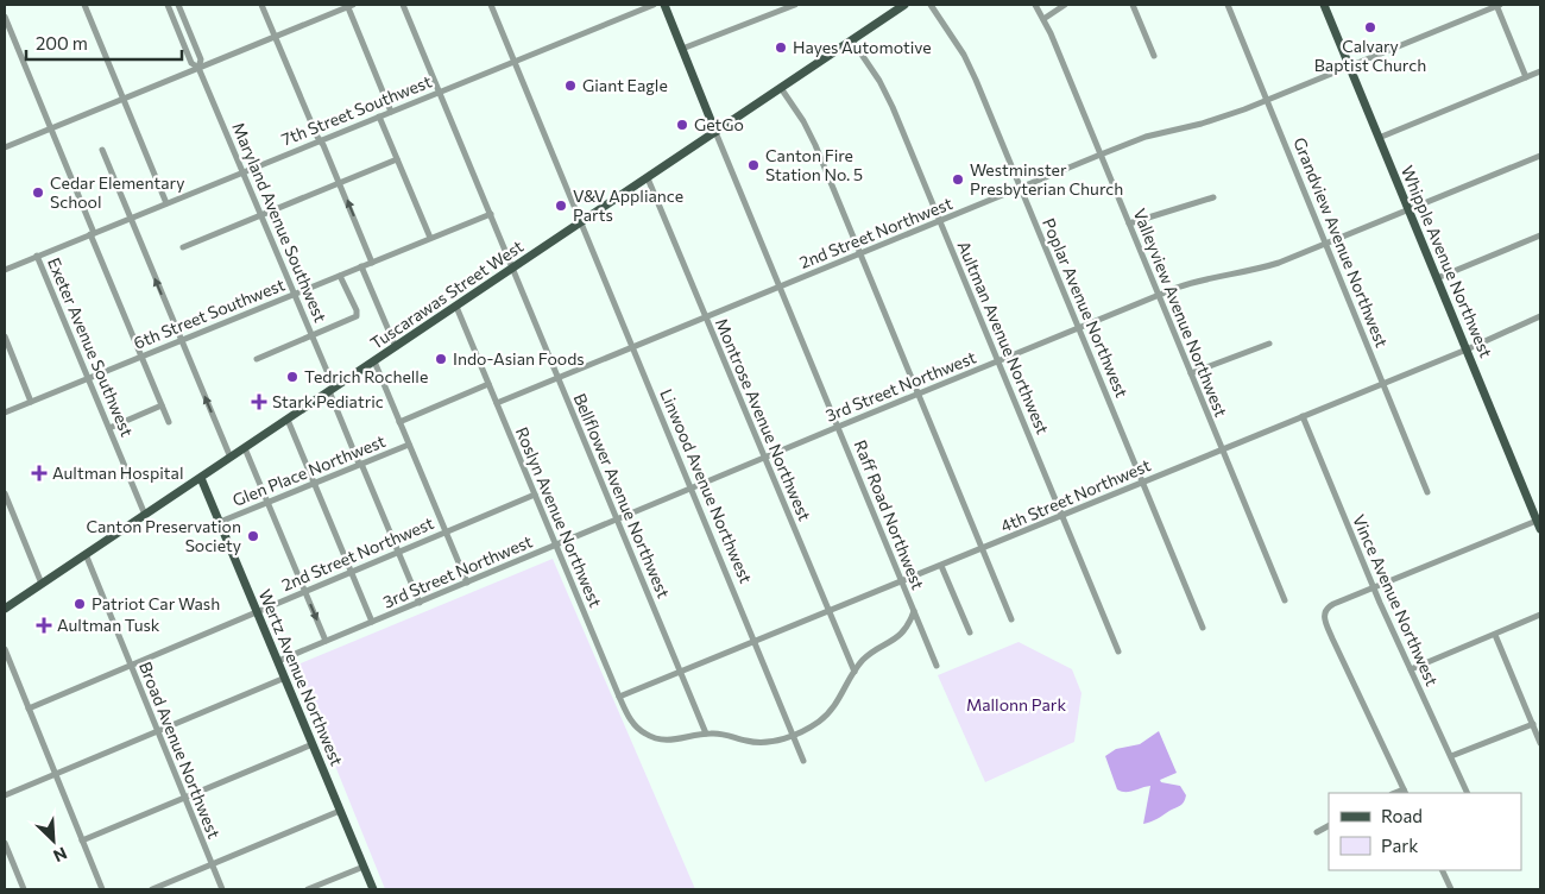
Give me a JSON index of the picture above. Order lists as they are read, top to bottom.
{
  "streets": {
    "main road": ["Whipple Avenue Northwest", "Tuscarawas Street West", "Wertz Avenue Northwest"],
    "street": [
      "7th Street Southwest",
      "Maryland Avenue Southwest",
      "2nd Street Northwest",
      "Grandview Avenue Northwest",
      "Poplar Avenue Northwest",
      "Valleyview Avenue Northwest",
      "6th Street Southwest",
      "Aultman Avenue Northwest",
      "Exeter Avenue Southwest",
      "3rd Street Northwest",
      "Montrose Avenue Northwest",
      "Glen Place Northwest",
      "Linwood Avenue Northwest",
      "Bellflower Avenue Northwest",
      "4th Street Northwest",
      "Raff Road Northwest",
      "Roslyn Avenue Northwest",
      "Vince Avenue Northwest",
      "Broad Avenue Northwest"
    ]
  },
  "crossings": [
    ["7th Street Southwest", "Maryland Avenue Southwest"],
    ["7th Street Southwest", "Exeter Avenue Southwest"],
    ["7th Street Southwest", "Linwood Avenue Northwest"],
    ["7th Street Southwest", "Bellflower Avenue Northwest"],
    ["Maryland Avenue Southwest", "2nd Street Northwest"],
    ["Maryland Avenue Southwest", "Tuscarawas Street West"],
    ["Maryland Avenue Southwest", "6th Street Southwest"],
    ["Maryland Avenue Southwest", "3rd Street Northwest"],
    ["Maryland Avenue Southwest", "Glen Place Northwest"],
    ["2nd Street Northwest", "Grandview Avenue Northwest"],
    ["2nd Street Northwest", "Whipple Avenue Northwest"],
    ["2nd Street Northwest", "Poplar Avenue Northwest"],
    ["2nd Street Northwest", "Valleyview Avenue Northwest"],
    ["2nd Street Northwest", "Aultman Avenue Northwest"],
    ["2nd Street Northwest", "Montrose Avenue Northwest"],
    ["2nd Street Northwest", "Linwood Avenue Northwest"],
    ["2nd Street Northwest", "Bellflower Avenue Northwest"],
    ["2nd Street Northwest", "Raff Road Northwest"],
    ["2nd Street Northwest", "Roslyn Avenue Northwest"],
    ["2nd Street Northwest", "Wertz Avenue Northwest"],
    ["2nd Street Northwest", "Broad Avenue Northwest"],
    ["Grandview Avenue Northwest", "3rd Street Northwest"],
    ["Grandview Avenue Northwest", "4th Street Northwest"],
    ["Whipple Avenue Northwest", "3rd Street Northwest"],
    ["Whipple Avenue Northwest", "4th Street Northwest"],
    ["Tuscarawas Street West", "Aultman Avenue Northwest"],
    ["Tuscarawas Street West", "Exeter Avenue Southwest"],
    ["Tuscarawas Street West", "Montrose Avenue Northwest"],
    ["Tuscarawas Street West", "Linwood Avenue Northwest"],
    ["Tuscarawas Street West", "Bellflower Avenue Northwest"],
    ["Tuscarawas Street West", "Raff Road Northwest"],
    ["Tuscarawas Street West", "Roslyn Avenue Northwest"],
    ["Tuscarawas Street West", "Wertz Avenue Northwest"],
    ["Tuscarawas Street West", "Broad Avenue Northwest"],
    ["Poplar Avenue Northwest", "3rd Street Northwest"],
    ["Poplar Avenue Northwest", "4th Street Northwest"],
    ["Valleyview Avenue Northwest", "3rd Street Northwest"],
    ["Valleyview Avenue Northwest", "4th Street Northwest"],
    ["6th Street Southwest", "Exeter Avenue Southwest"],
    ["6th Street Southwest", "Bellflower Avenue Northwest"],
    ["Aultman Avenue Northwest", "3rd Street Northwest"],
    ["Aultman Avenue Northwest", "4th Street Northwest"],
    ["3rd Street Northwest", "Montrose Avenue Northwest"],
    ["3rd Street Northwest", "Linwood Avenue Northwest"],
    ["3rd Street Northwest", "Bellflower Avenue Northwest"],
    ["3rd Street Northwest", "Raff Road Northwest"],
    ["3rd Street Northwest", "Roslyn Avenue Northwest"],
    ["3rd Street Northwest", "Wertz Avenue Northwest"],
    ["Montrose Avenue Northwest", "4th Street Northwest"],
    ["Glen Place Northwest", "Roslyn Avenue Northwest"],
    ["Glen Place Northwest", "Wertz Avenue Northwest"],
    ["Linwood Avenue Northwest", "4th Street Northwest"],
    ["Bellflower Avenue Northwest", "4th Street Northwest"],
    ["Bellflower Avenue Northwest", "Roslyn Avenue Northwest"],
    ["4th Street Northwest", "Raff Road Northwest"],
    ["4th Street Northwest", "Roslyn Avenue Northwest"],
    ["4th Street Northwest", "Vince Avenue Northwest"]
  ],
  "parks": ["Mallonn Park"],
  "places": {
    "other": [
      "Calvary Baptist Church",
      "Hayes Automotive",
      "Giant Eagle",
      "GetGo",
      "Canton Fire Station No. 5",
      "Westminster Presbyterian Church",
      "Cedar Elementary School",
      "V&V Appliance Parts",
      "Indo-Asian Foods",
      "Tedrich Rochelle",
      "Canton Preservation Society",
      "Patriot Car Wash"
    ],
    "health": ["Stark Pediatric", "Aultman Hospital", "Aultman Tusk"]
  },
  "legend": ["Road", "Park"],
  "scale_bar": "200 m",
  "north": "bottom right"
}
